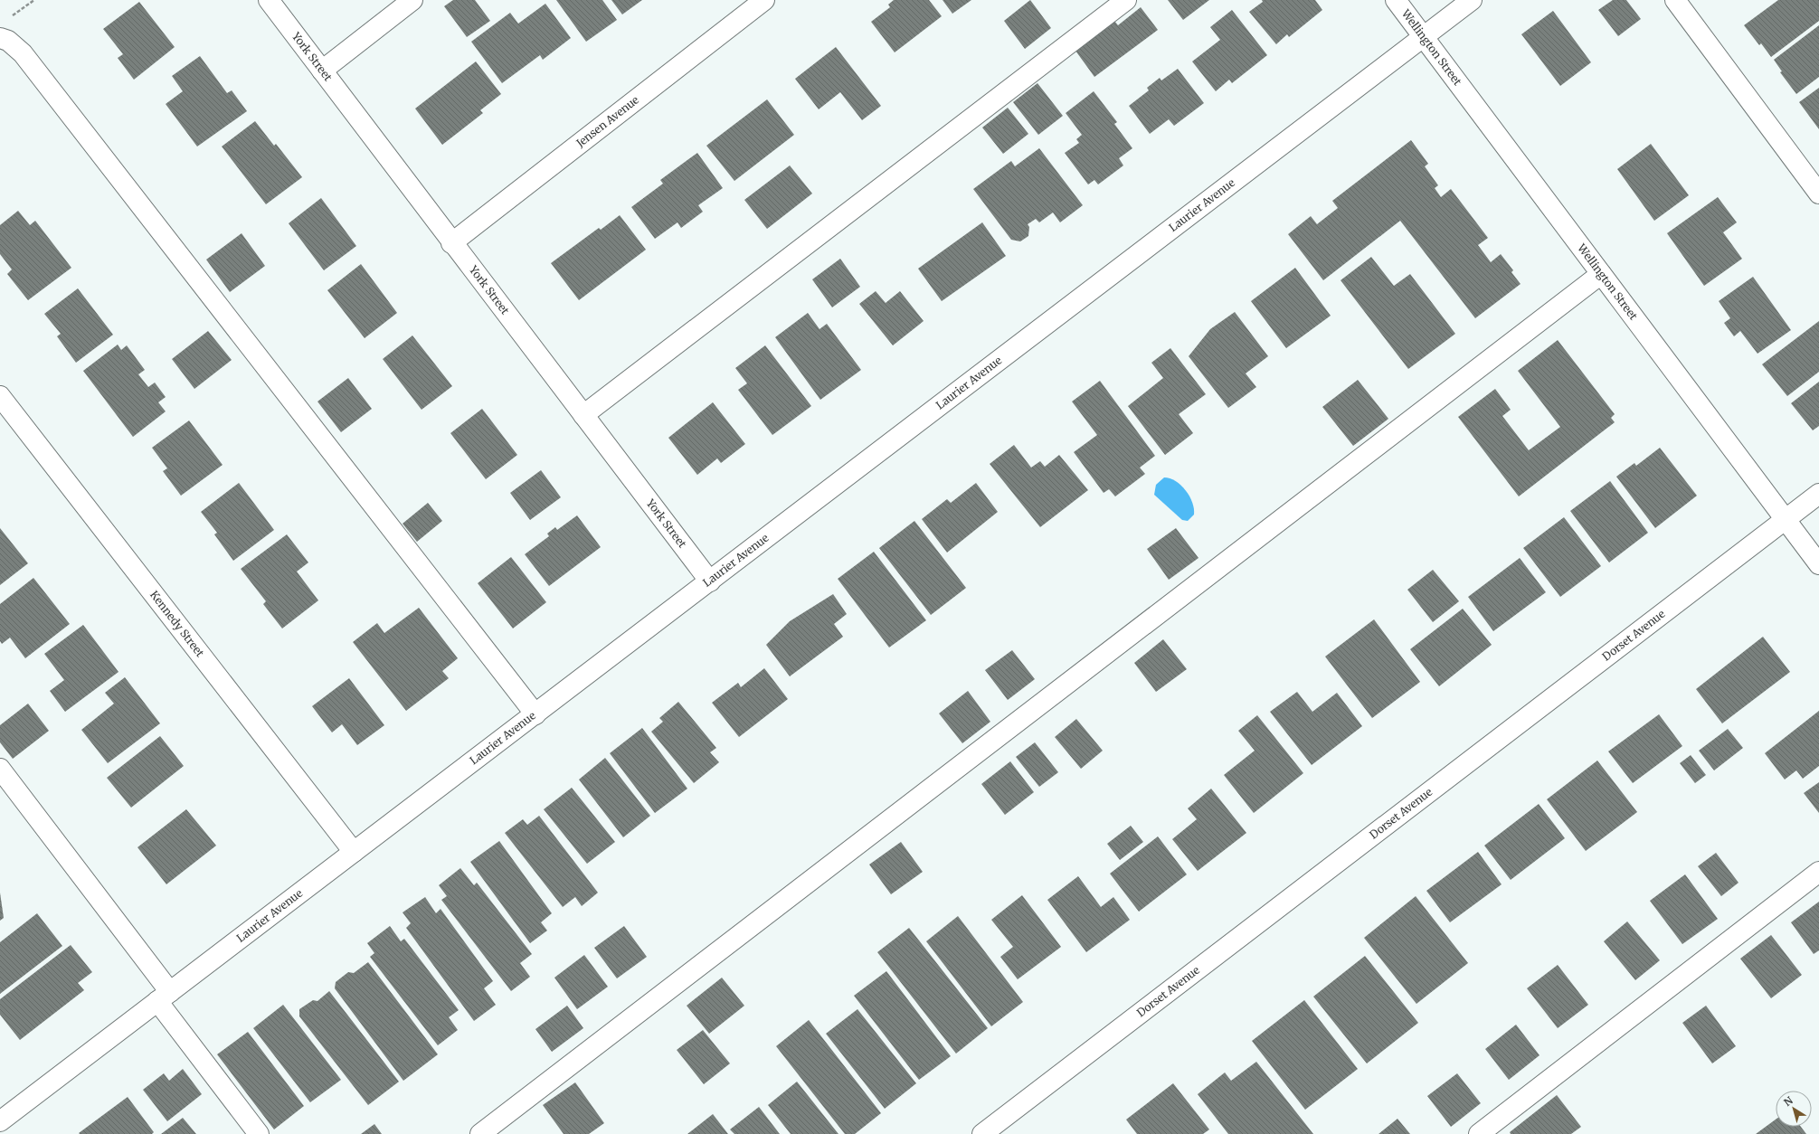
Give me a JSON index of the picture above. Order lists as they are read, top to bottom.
{
  "streets": {
    "street": [
      "Wellington Street",
      "York Street",
      "Jensen Avenue",
      "Laurier Avenue",
      "Kennedy Street",
      "Dorset Avenue"
    ]
  },
  "crossings": [
    ["Wellington Street", "Laurier Avenue"],
    ["Wellington Street", "Dorset Avenue"],
    ["York Street", "Jensen Avenue"],
    ["York Street", "Laurier Avenue"],
    ["Laurier Avenue", "Kennedy Street"]
  ],
  "north": "top left"
}
